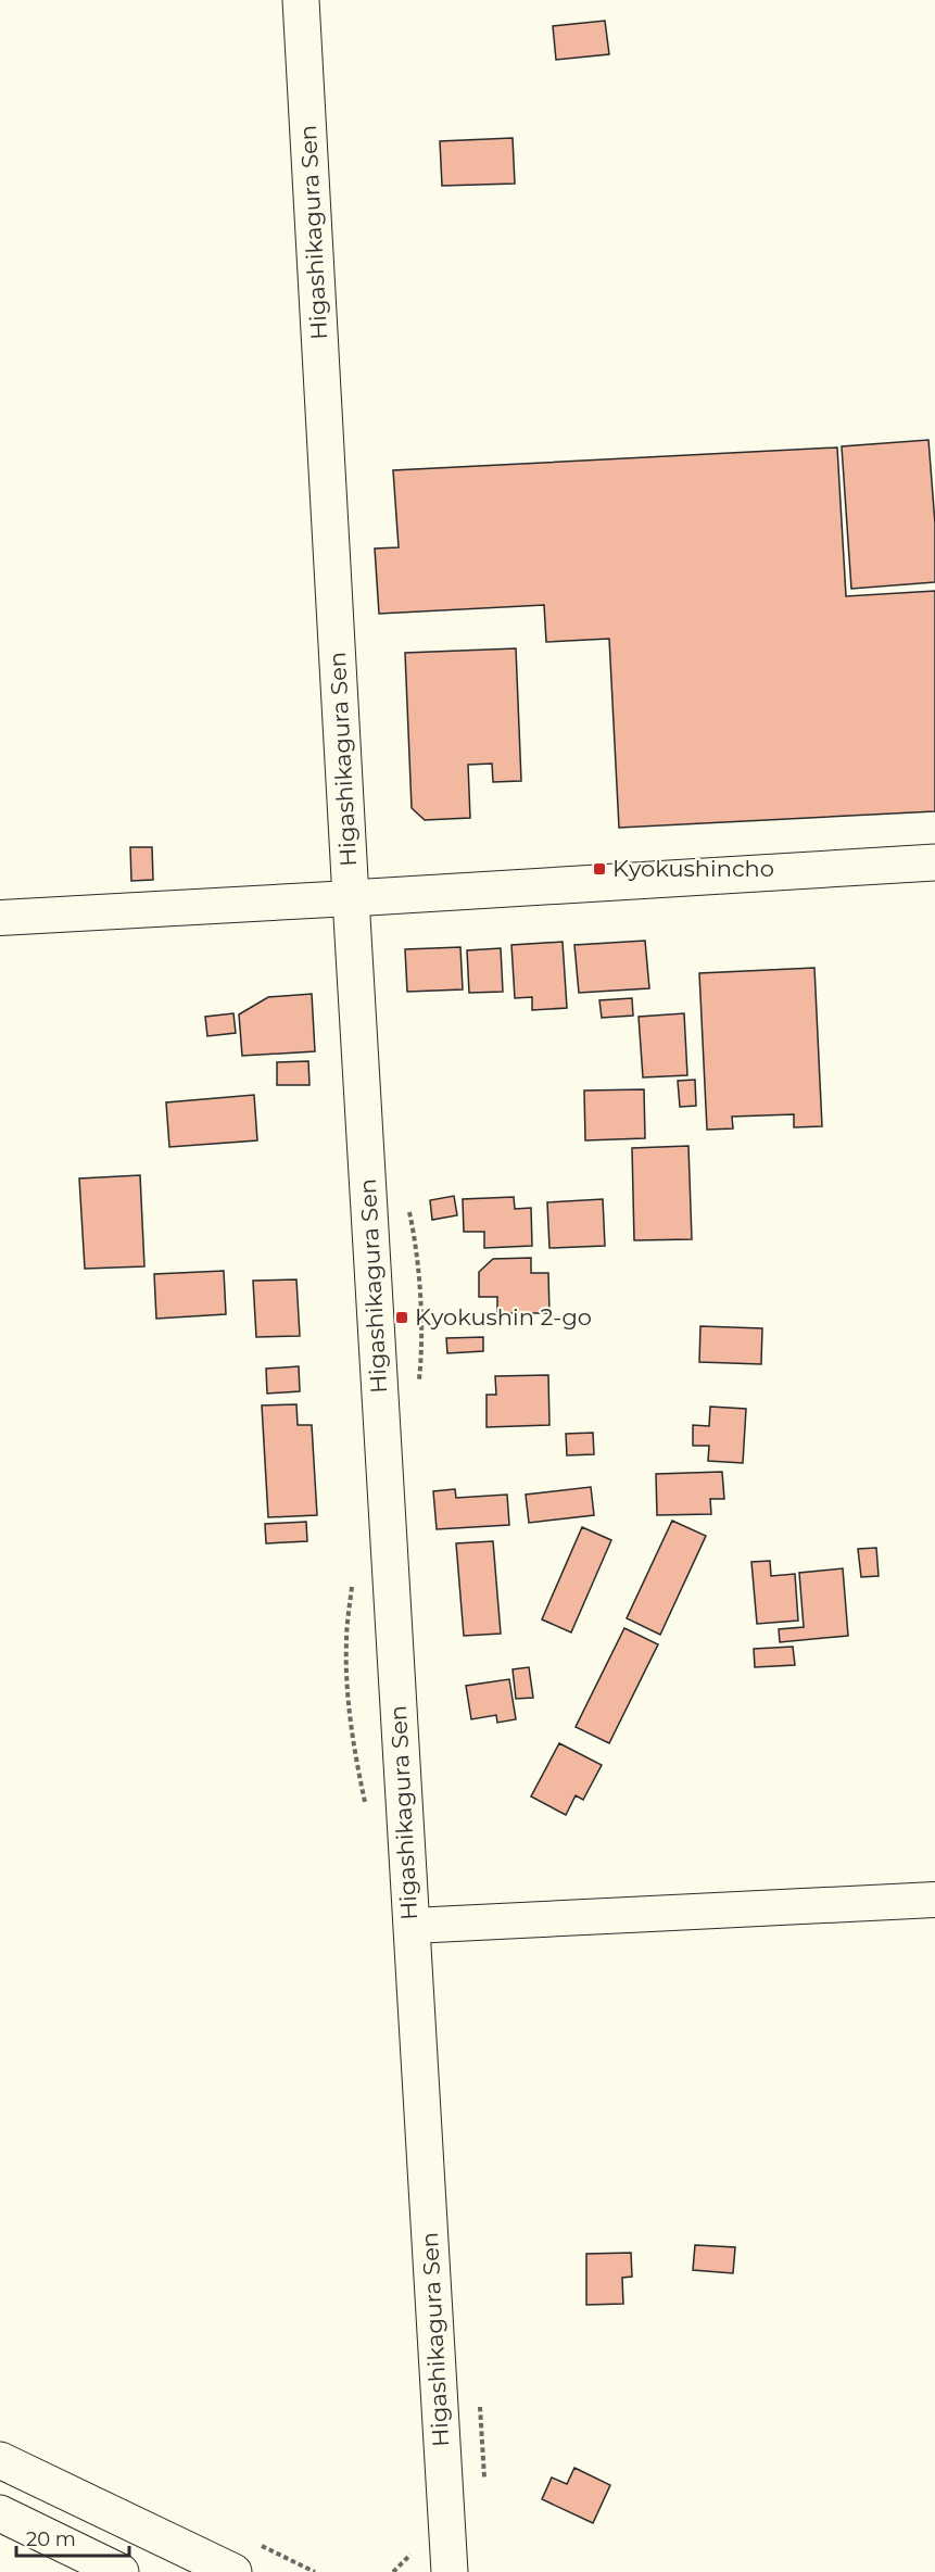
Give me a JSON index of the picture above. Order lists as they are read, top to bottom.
{
  "streets": {
    "main road": ["Higashikagura Sen"]
  },
  "places": {
    "transit": ["Kyokushincho", "Kyokushin 2-go"]
  },
  "scale_bar": "20 m"
}
